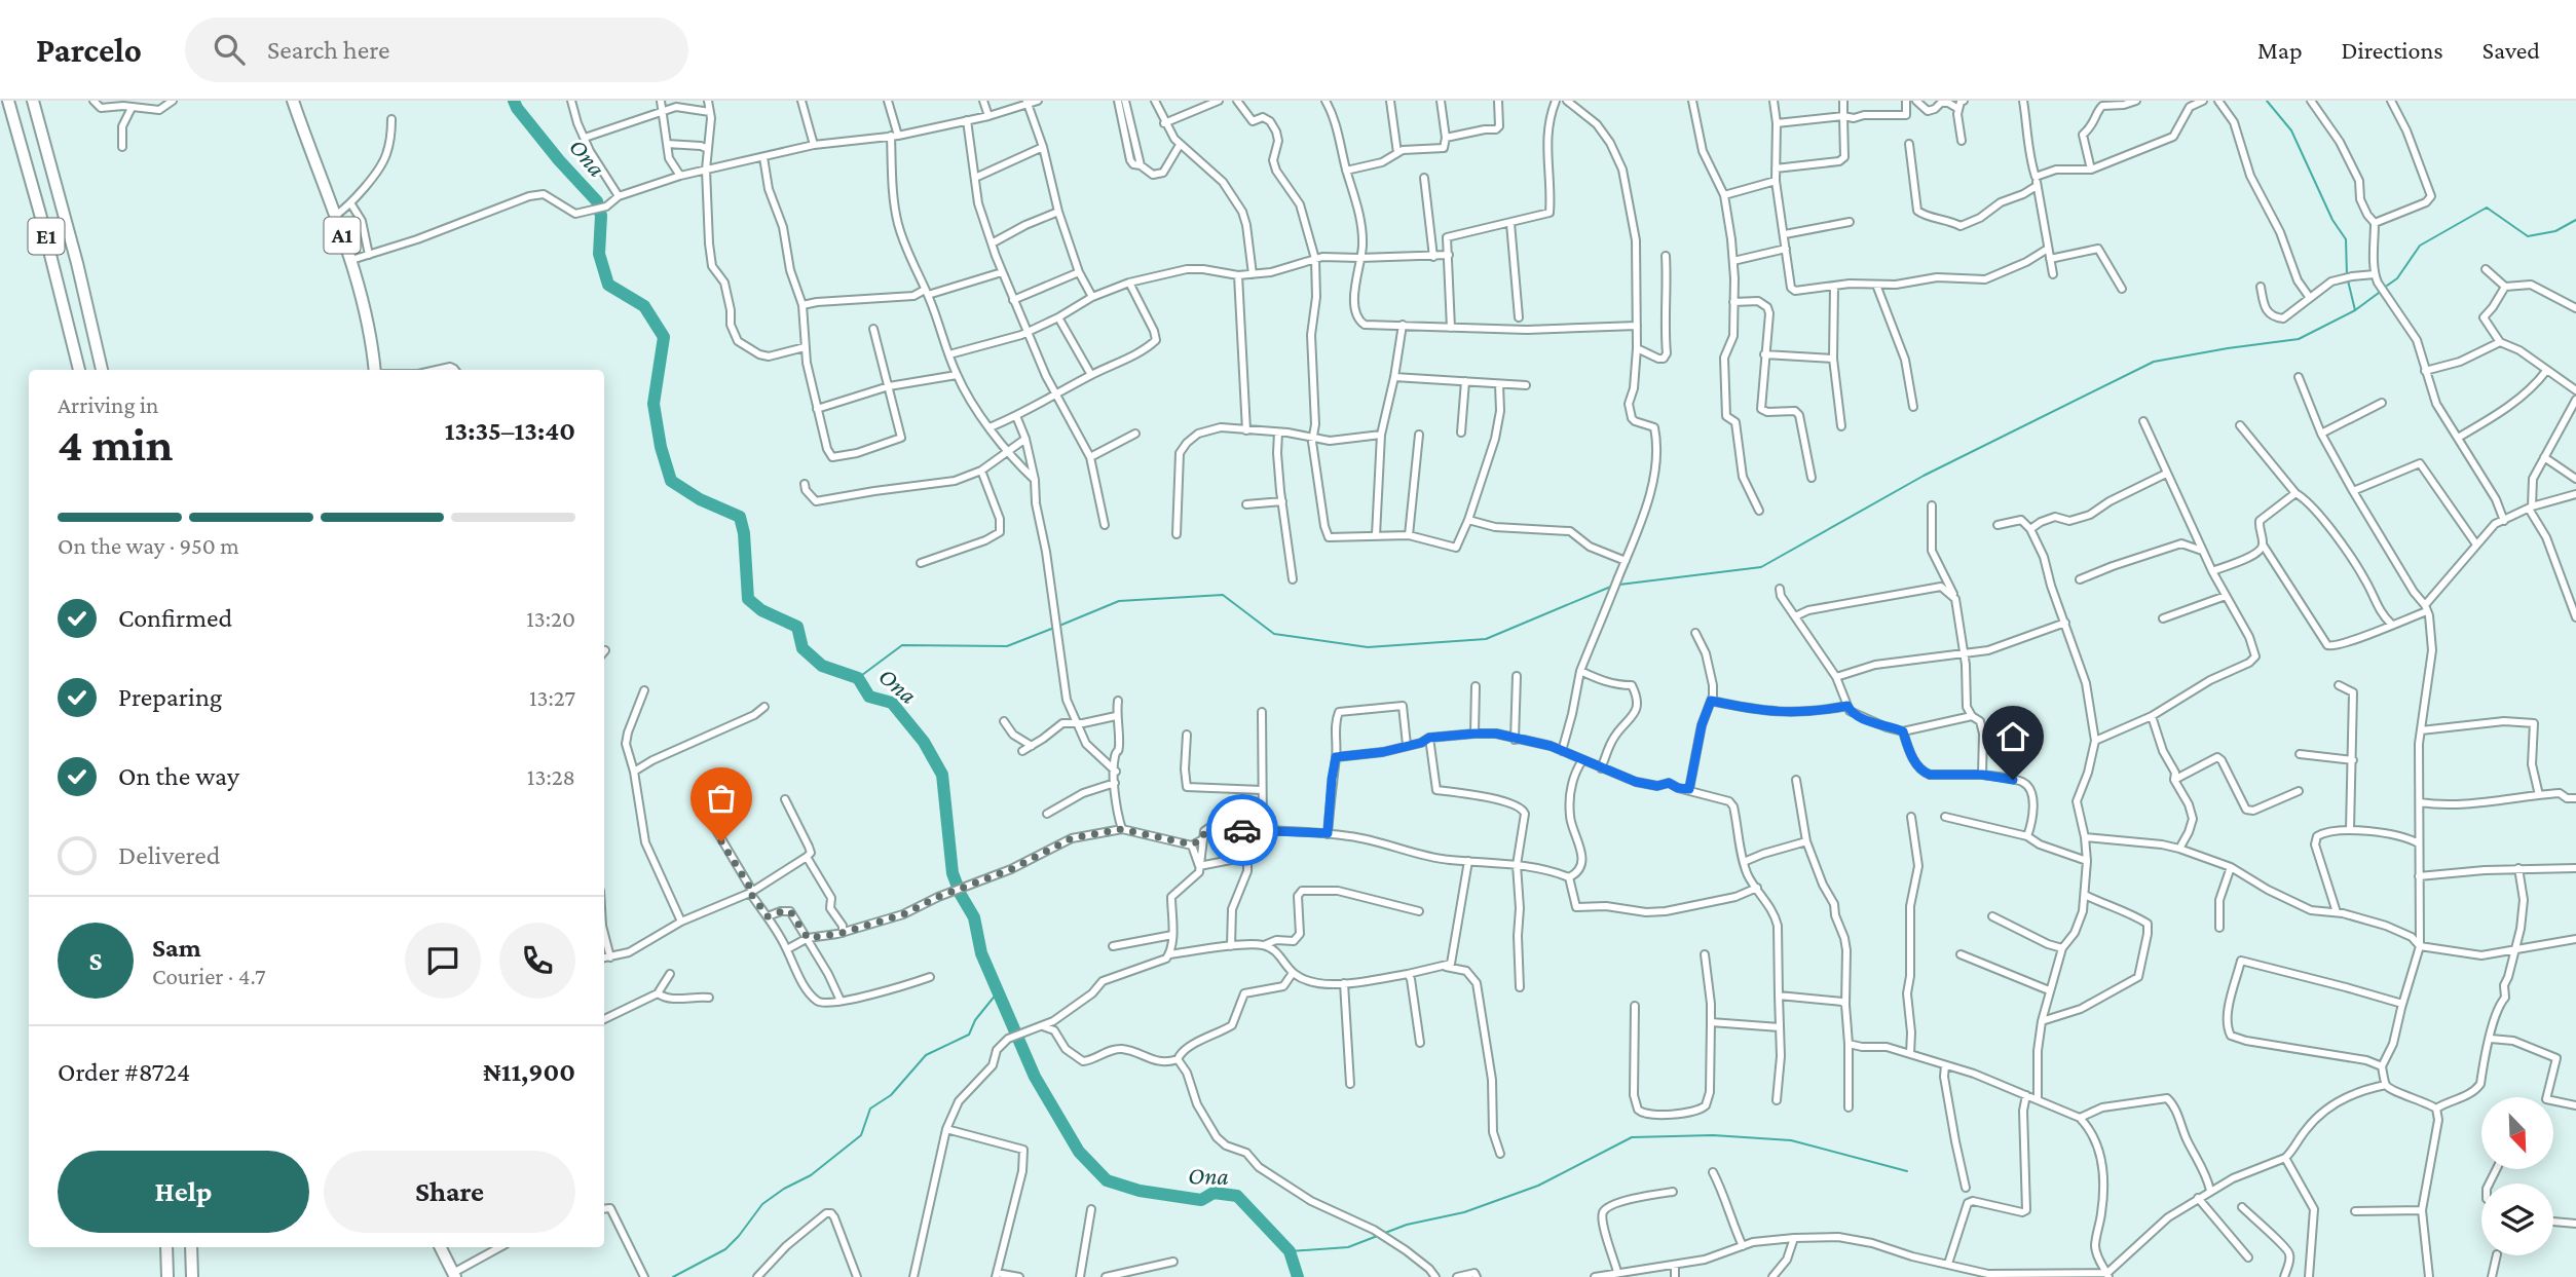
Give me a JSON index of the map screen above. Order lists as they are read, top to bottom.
{
  "streets": {
    "highway": ["A1", "E1"]
  },
  "water": ["Ona"],
  "north": "bottom right",
  "page": {
    "header": "Parcelo",
    "search": "Search here",
    "nav": ["Map", "Directions", "Saved"],
    "heading": ["4 min", "Arriving in", "13:35–13:40"],
    "panel": [
      "Sam",
      "Courier · 4.7",
      "Order #8724",
      "₦11,900"
    ],
    "bar": "On the way · 950 m",
    "list": [
      ["Confirmed", "13:20"],
      ["Preparing", "13:27"],
      ["On the way", "13:28"],
      "Delivered"
    ],
    "round": "S",
    "buttons": ["Help", "Share"]
  }
}
